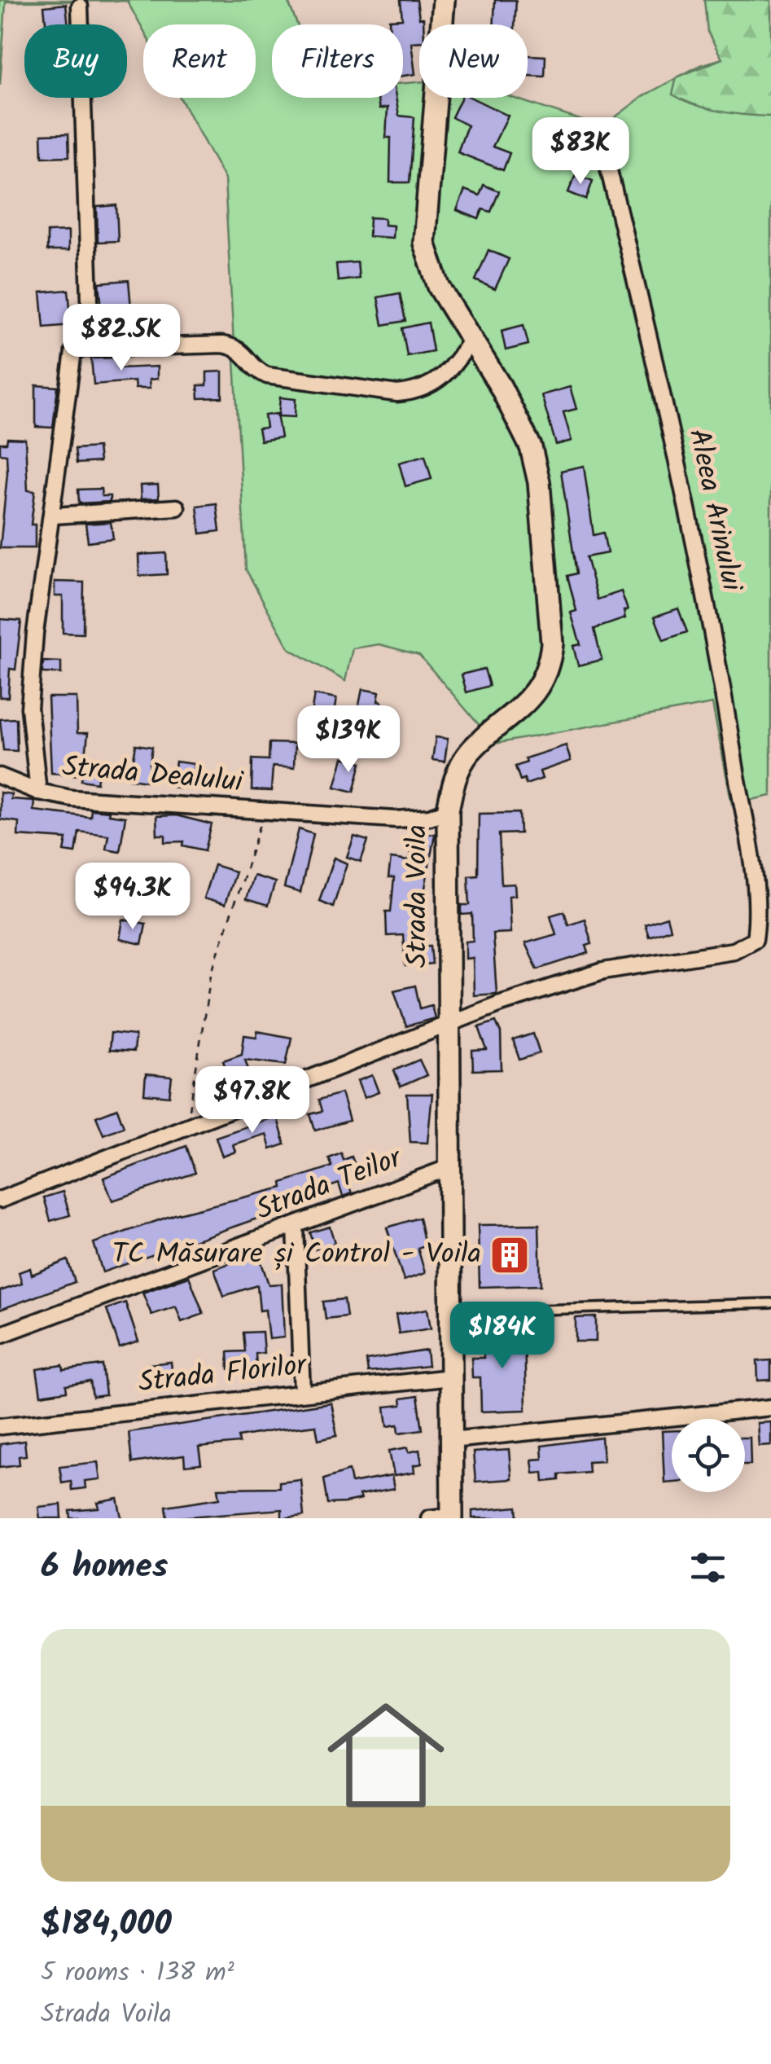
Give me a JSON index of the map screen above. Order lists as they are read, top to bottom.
{
  "streets": {
    "main road": ["Strada Voila"],
    "street": [
      "Aleea Arinului",
      "Strada Dealului",
      "Strada Teilor",
      "Strada Florilor"
    ]
  },
  "crossings": [
    ["Aleea Arinului", "Strada Voila"],
    ["Strada Dealului", "Strada Voila"],
    ["Strada Voila", "Strada Teilor"],
    ["Strada Voila", "Strada Florilor"]
  ],
  "places": {
    "building": ["TC Măsurare și Control - Voila"]
  },
  "page": {
    "chip": [
      "Buy",
      "Rent",
      "Filters",
      "New"
    ],
    "price": [
      "$83K",
      "$82.5K",
      "$139K",
      "$94.3K",
      "$97.8K",
      "$184K"
    ],
    "heading": "6 homes",
    "list": [
      {
        "name": "$184,000",
        "note": "5 rooms · 138 m² · Strada Voila"
      }
    ]
  }
}
